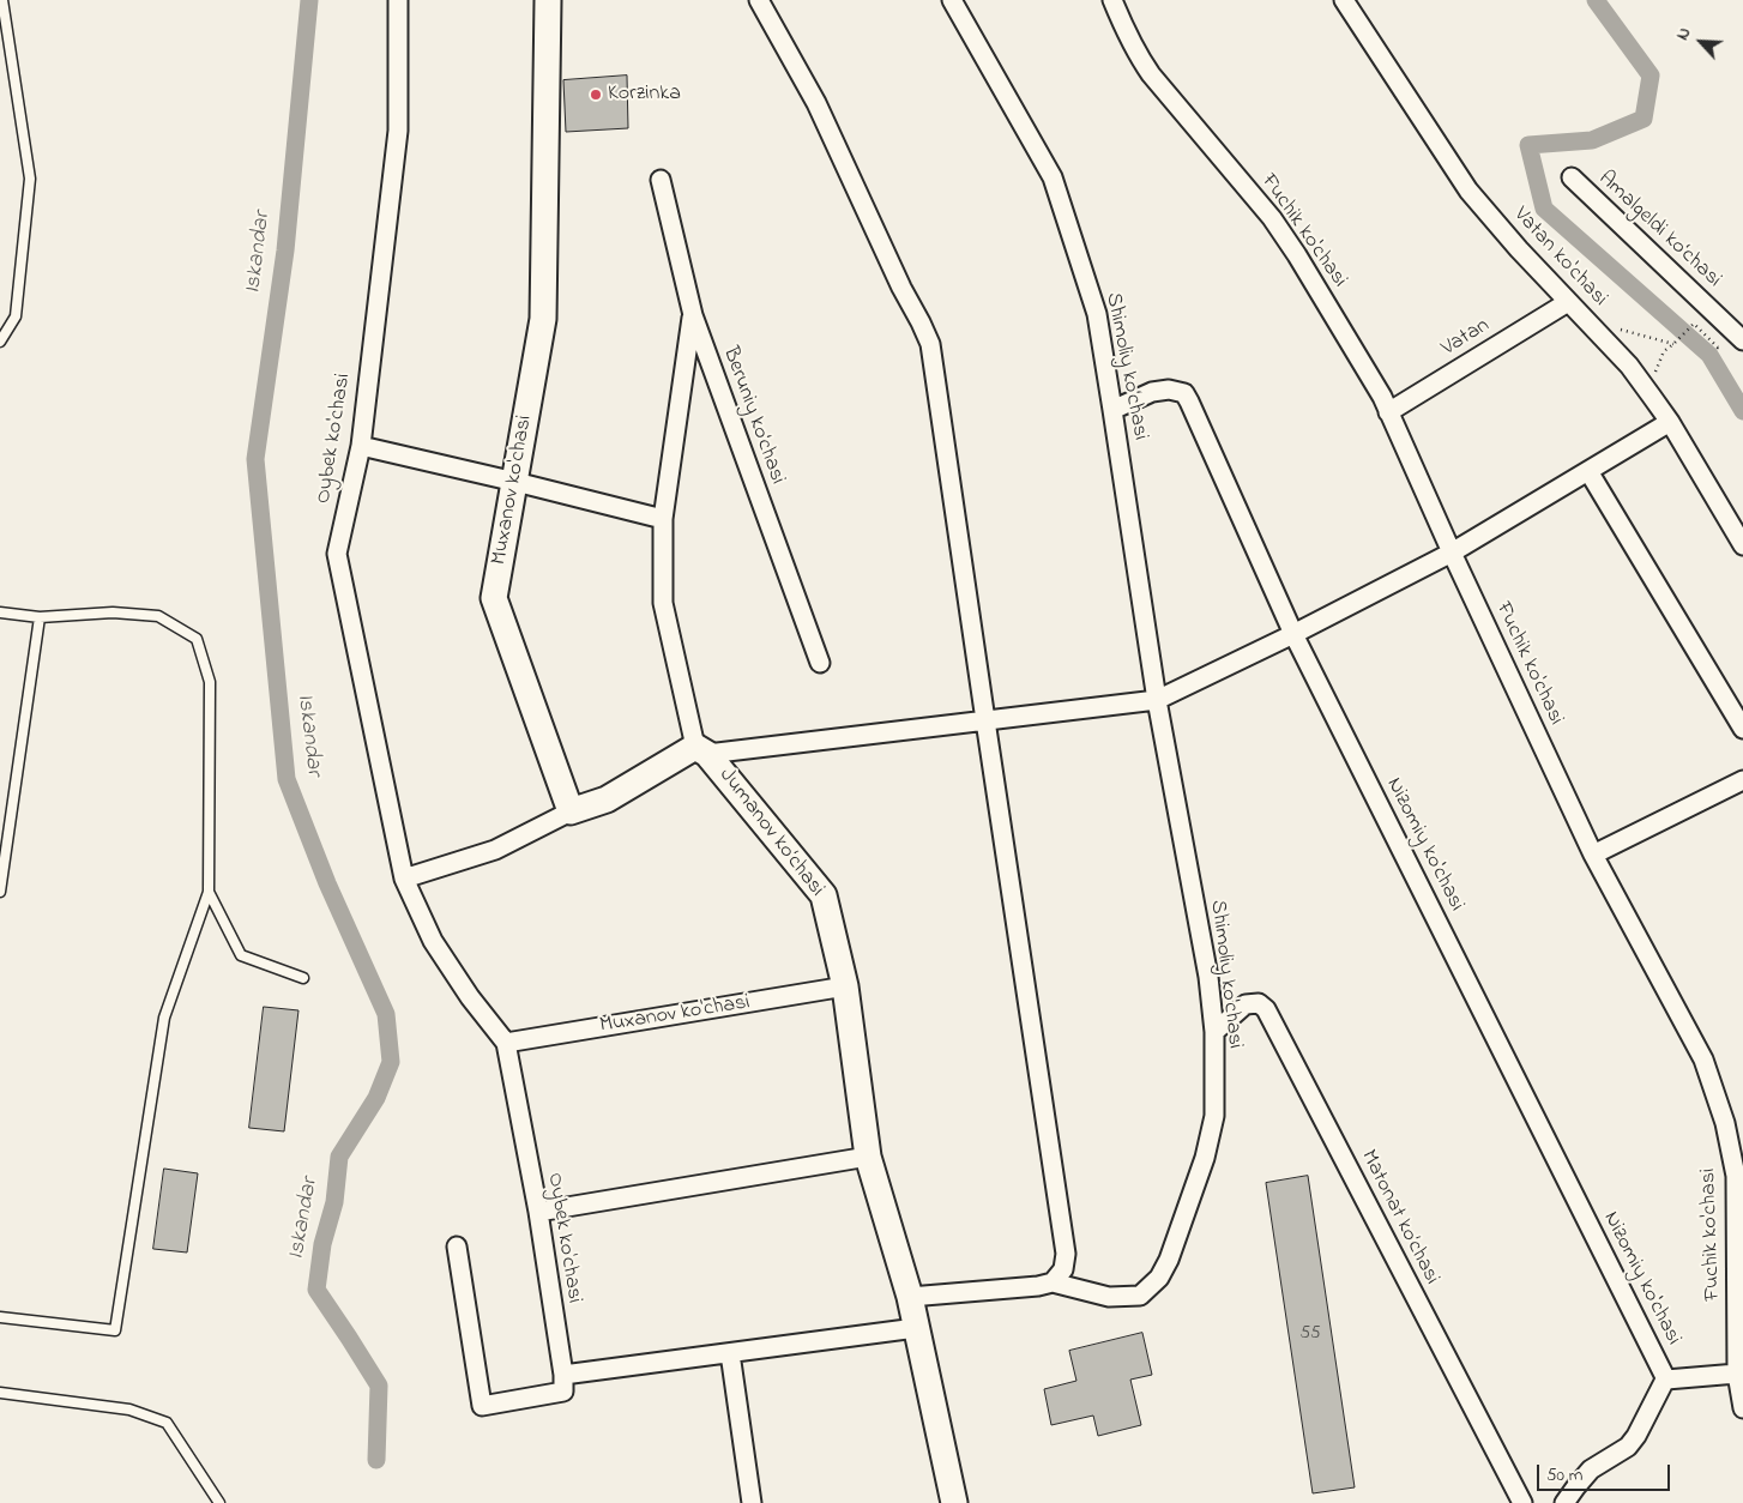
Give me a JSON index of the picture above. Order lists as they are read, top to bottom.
{
  "streets": {
    "street": [
      "Amalgeldi ko‘chasi",
      "Fuchik ko'chasi",
      "Vatan ko'chasi",
      "Vatan",
      "Shimoliy ko‘chasi",
      "Beruniy ko‘chasi",
      "Oybek ko'chasi",
      "Muxanov ko'chasi",
      "Jumanov ko‘chasi",
      "Nizomiy ko'chasi",
      "Shimoliy ko'chasi",
      "Matonat ko‘chasi"
    ]
  },
  "crossings": [
    ["Fuchik ko'chasi", "Vatan"],
    ["Fuchik ko'chasi", "Jumanov ko‘chasi"],
    ["Vatan ko'chasi", "Vatan"],
    ["Vatan ko'chasi", "Jumanov ko‘chasi"],
    ["Shimoliy ko‘chasi", "Jumanov ko‘chasi"],
    ["Shimoliy ko‘chasi", "Nizomiy ko'chasi"],
    ["Shimoliy ko‘chasi", "Shimoliy ko'chasi"],
    ["Beruniy ko‘chasi", "Jumanov ko‘chasi"],
    ["Oybek ko'chasi", "Muxanov ko'chasi"],
    ["Muxanov ko'chasi", "Jumanov ko‘chasi"],
    ["Jumanov ko‘chasi", "Nizomiy ko'chasi"],
    ["Jumanov ko‘chasi", "Shimoliy ko'chasi"],
    ["Shimoliy ko'chasi", "Matonat ko‘chasi"]
  ],
  "water": ["Iskandar"],
  "places": ["Korzinka"],
  "house_numbers": ["55"],
  "scale_bar": "50 m",
  "north": "top left"
}
